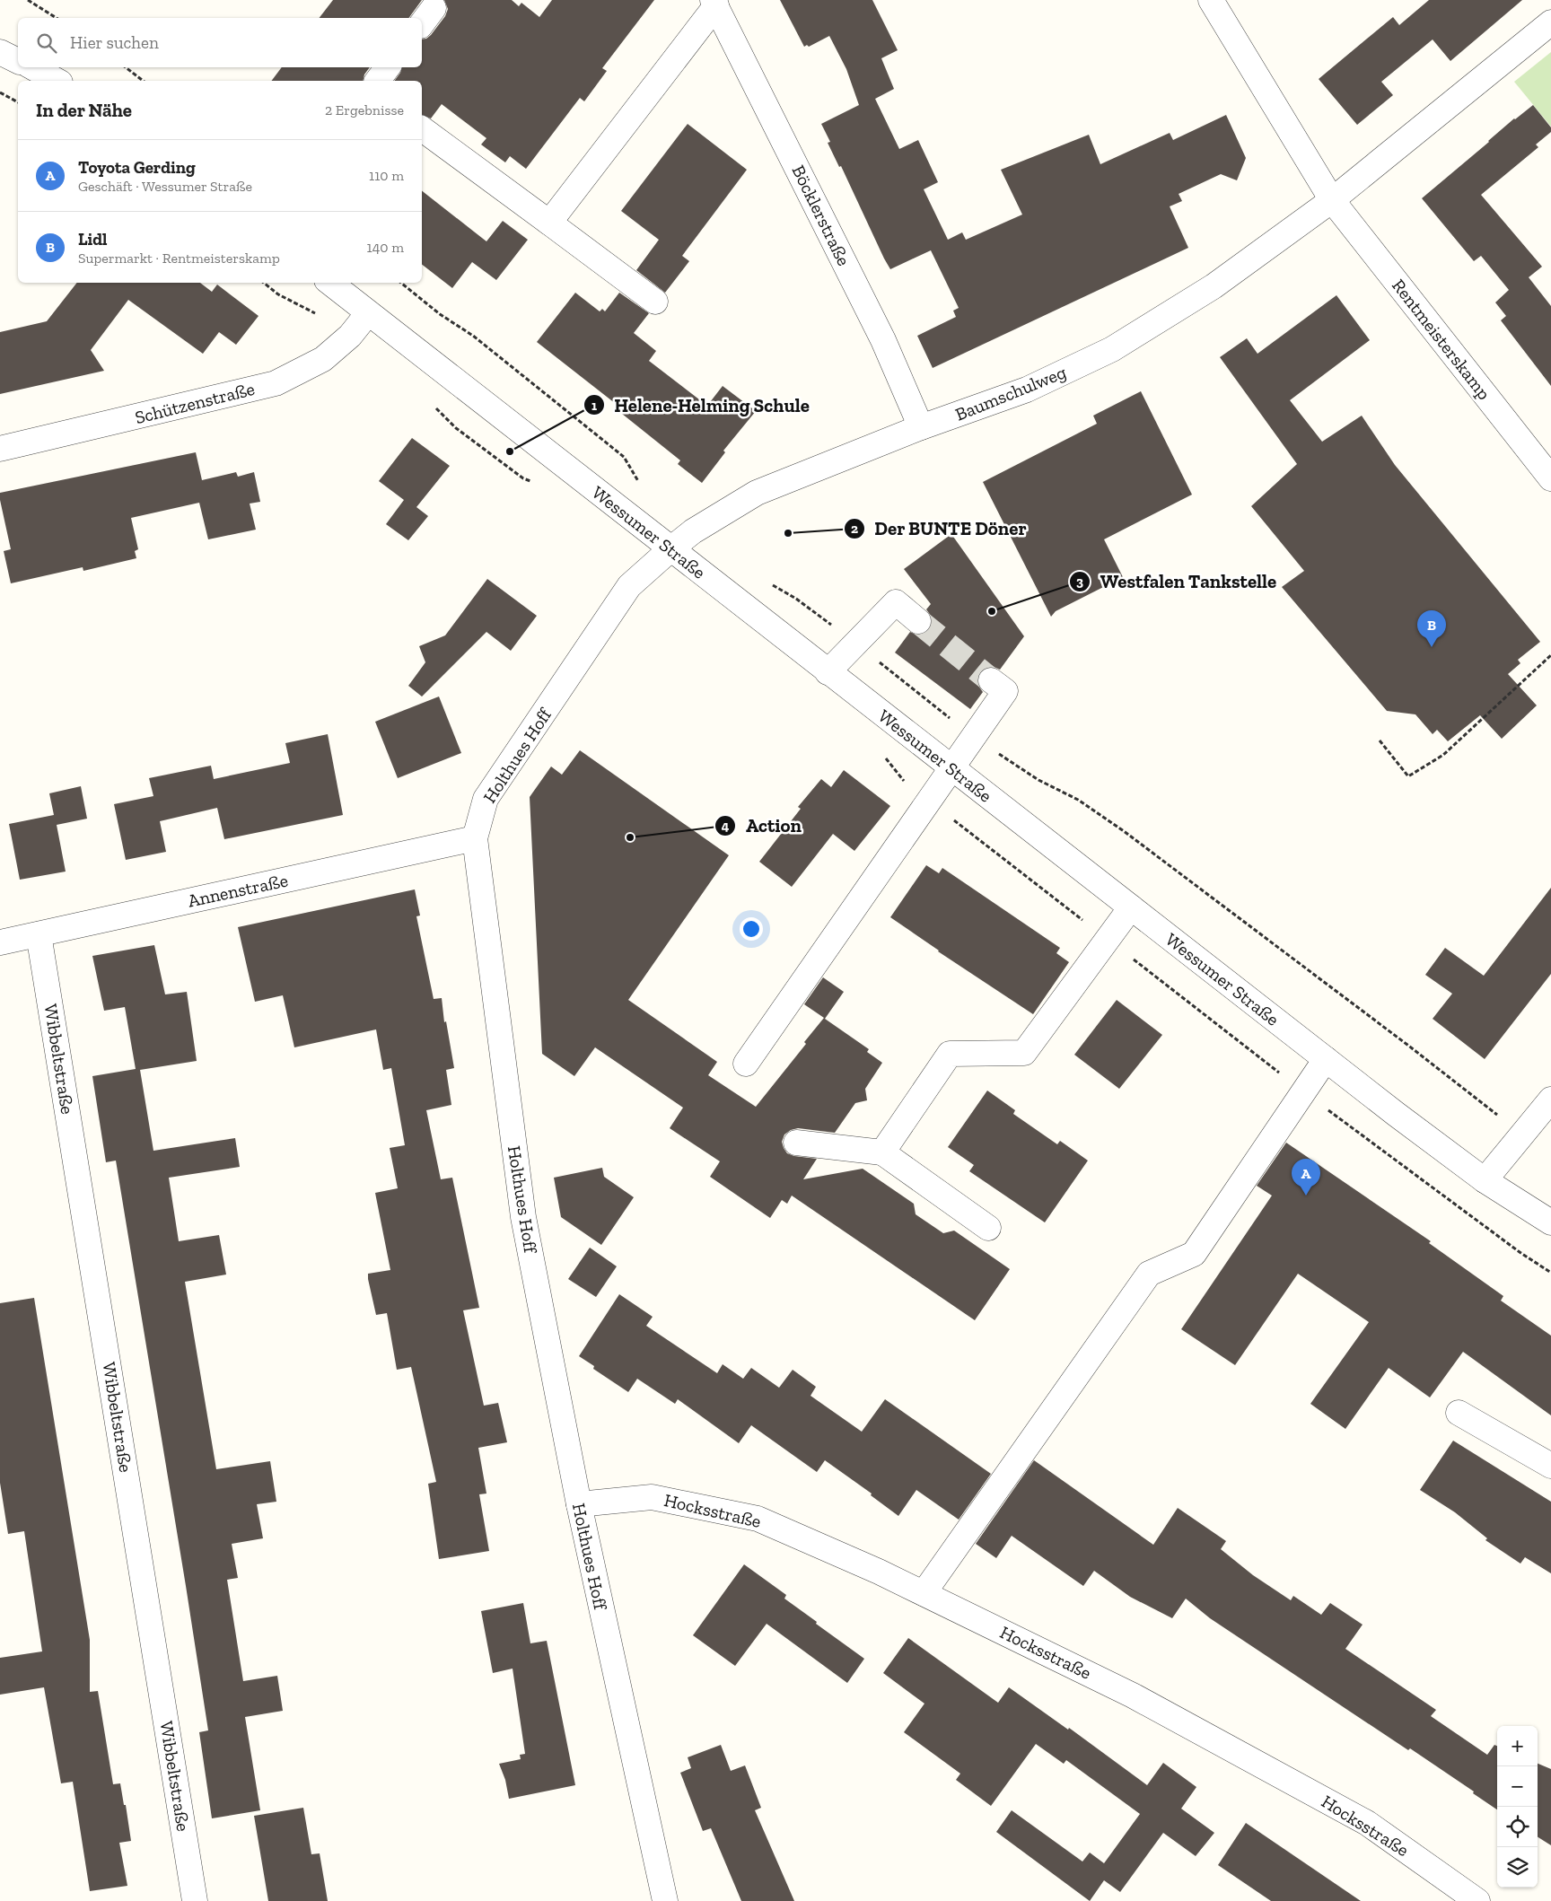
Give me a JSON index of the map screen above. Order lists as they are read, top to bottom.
{
  "streets": {
    "street": [
      "Böcklerstraße",
      "Rentmeisterskamp",
      "Baumschulweg",
      "Schützenstraße",
      "Wessumer Straße",
      "Holthues Hoff",
      "Annenstraße",
      "Wibbeltstraße",
      "Hocksstraße"
    ]
  },
  "crossings": [
    ["Böcklerstraße", "Baumschulweg"],
    ["Rentmeisterskamp", "Baumschulweg"],
    ["Baumschulweg", "Wessumer Straße"],
    ["Baumschulweg", "Holthues Hoff"],
    ["Schützenstraße", "Wessumer Straße"],
    ["Wessumer Straße", "Holthues Hoff"],
    ["Holthues Hoff", "Annenstraße"],
    ["Holthues Hoff", "Hocksstraße"],
    ["Annenstraße", "Wibbeltstraße"]
  ],
  "places": [
    "Helene-Helming Schule",
    "Der BUNTE Döner",
    "Westfalen Tankstelle",
    "Action"
  ],
  "page": {
    "search": "Hier suchen",
    "heading": ["In der Nähe", "2 Ergebnisse"],
    "list": [
      {
        "mark": "A",
        "name": "Toyota Gerding",
        "note": "Geschäft · Wessumer Straße",
        "value": "110 m"
      },
      {
        "mark": "B",
        "name": "Lidl",
        "note": "Supermarkt · Rentmeisterskamp",
        "value": "140 m"
      }
    ],
    "pins": ["B", "A"],
    "map_buttons": ["+", "−"]
  }
}
